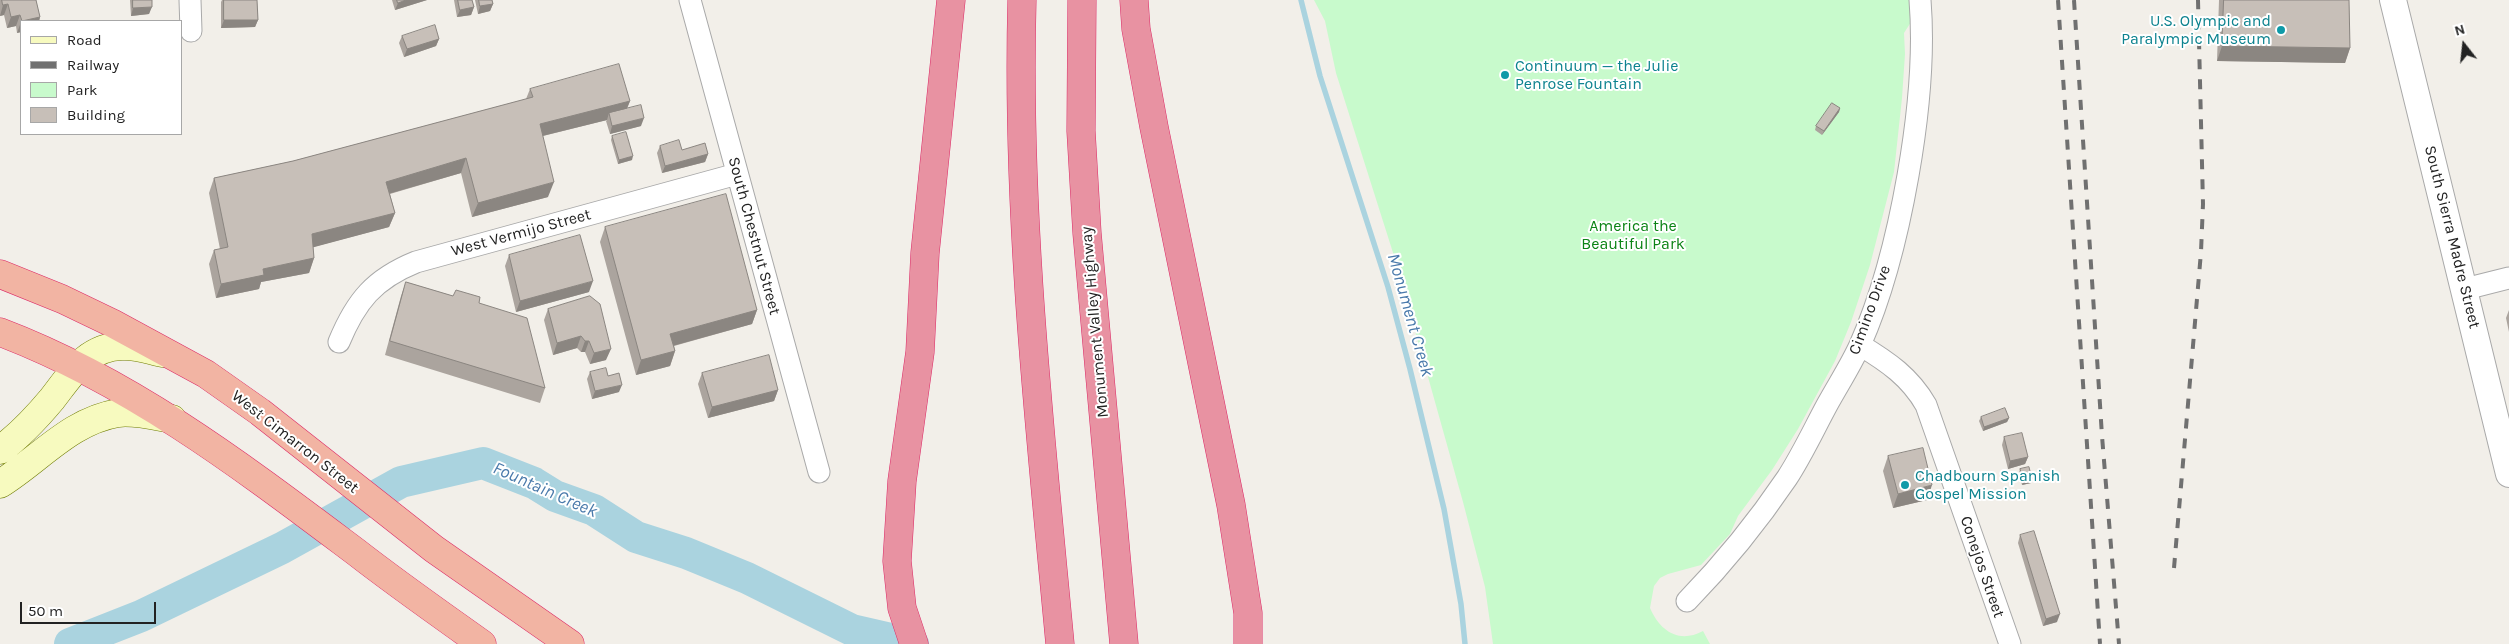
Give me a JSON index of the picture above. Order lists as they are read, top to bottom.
{
  "streets": {
    "highway": ["Monument Valley Highway", "West Cimarron Street"],
    "street": [
      "West Vermijo Street",
      "South Chestnut Street",
      "South Sierra Madre Street",
      "Cimino Drive",
      "Conejos Street"
    ]
  },
  "crossings": [
    ["West Vermijo Street", "South Chestnut Street"],
    ["Cimino Drive", "Conejos Street"]
  ],
  "water": ["Monument Creek", "Fountain Creek"],
  "parks": ["America the Beautiful Park"],
  "places": ["U.S. Olympic and Paralympic Museum", "Continuum — the Julie Penrose Fountain", "Chadbourn Spanish Gospel Mission"],
  "legend": [
    "Road",
    "Railway",
    "Park",
    "Building"
  ],
  "scale_bar": "50 m",
  "north": "top"
}
